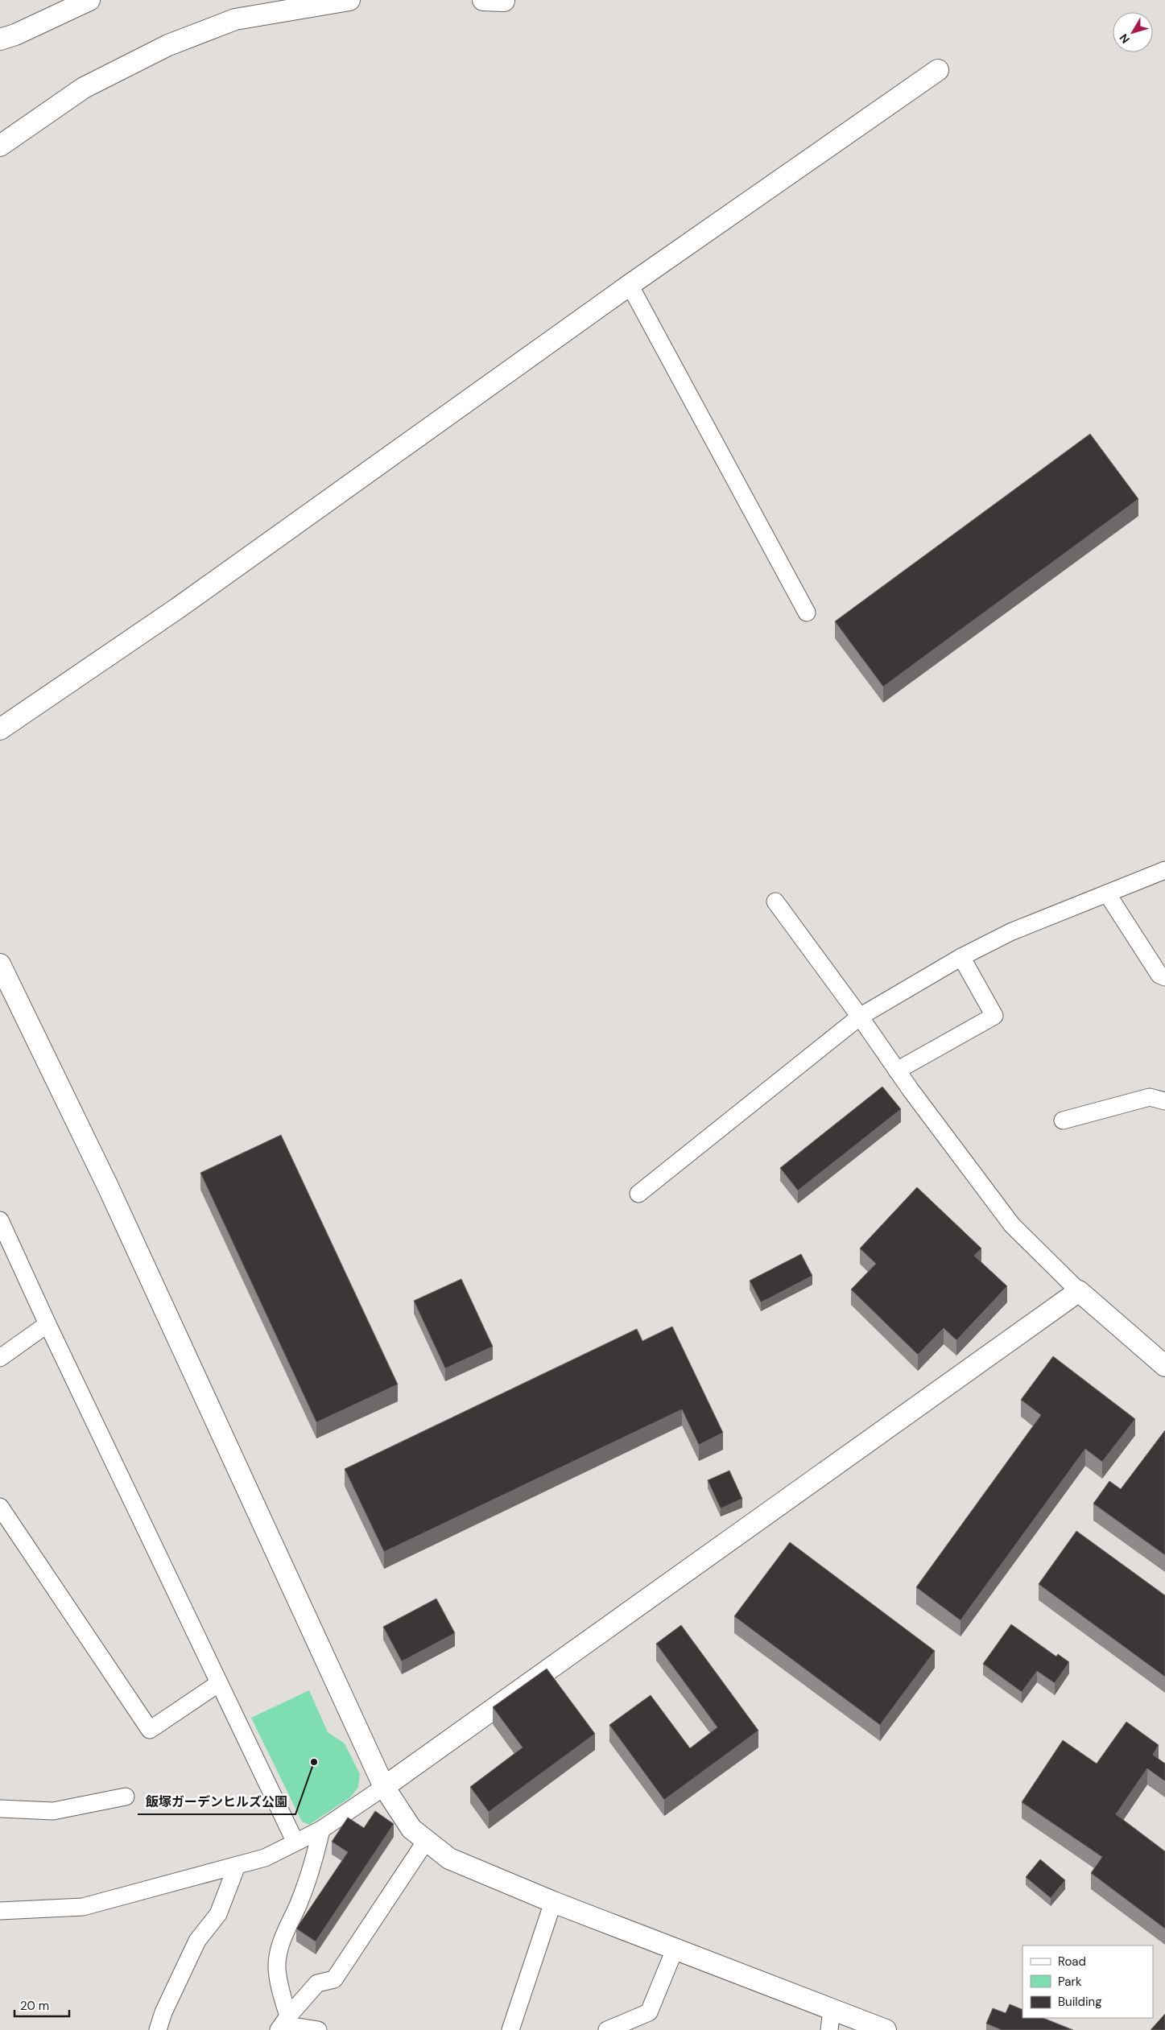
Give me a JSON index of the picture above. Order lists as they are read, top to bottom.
{
  "places": ["飯塚ガーデンヒルズ公園"],
  "legend": ["Road", "Park", "Building"],
  "scale_bar": "20 m",
  "north": "bottom left"
}
